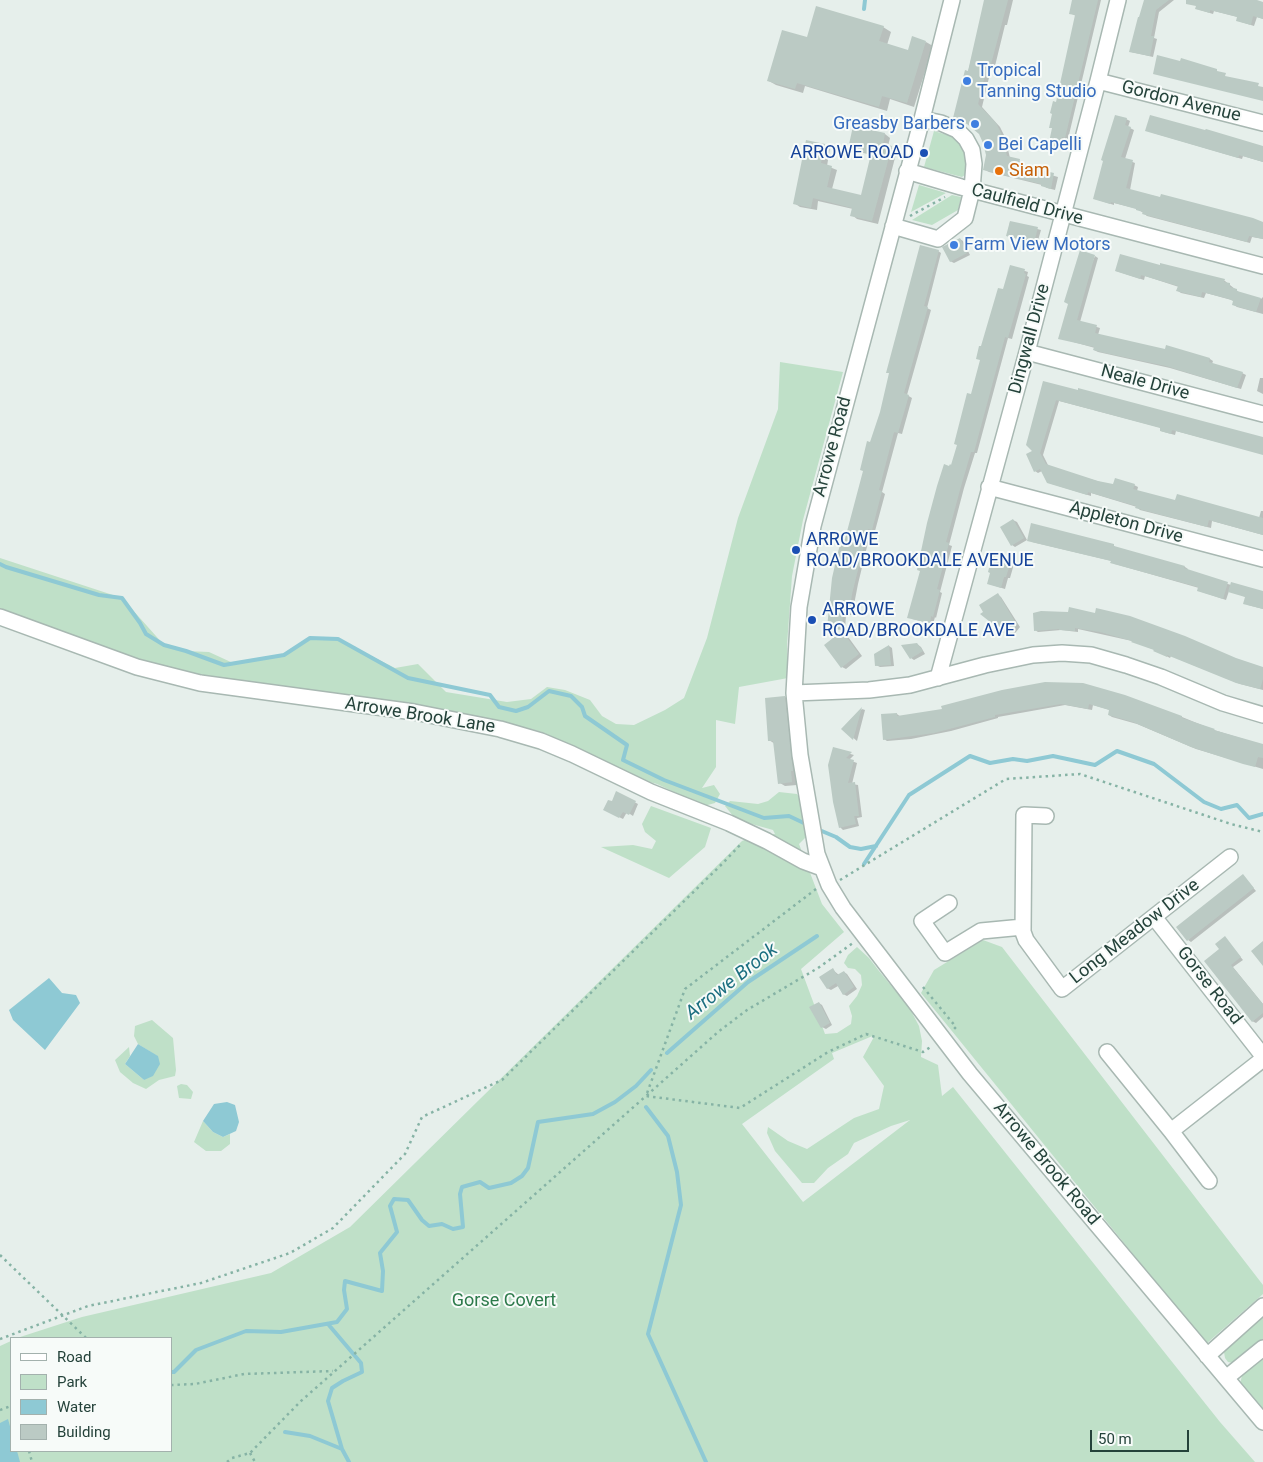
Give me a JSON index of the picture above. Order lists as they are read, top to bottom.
{
  "streets": {
    "street": [
      "Gordon Avenue",
      "Caulfield Drive",
      "Dingwall Drive",
      "Neale Drive",
      "Arrowe Road",
      "Appleton Drive",
      "Arrowe Brook Lane",
      "Long Meadow Drive",
      "Gorse Road",
      "Arrowe Brook Road"
    ]
  },
  "crossings": [
    ["Gordon Avenue", "Dingwall Drive"],
    ["Caulfield Drive", "Dingwall Drive"],
    ["Caulfield Drive", "Arrowe Road"],
    ["Dingwall Drive", "Neale Drive"],
    ["Dingwall Drive", "Appleton Drive"],
    ["Arrowe Road", "Arrowe Brook Lane"],
    ["Arrowe Road", "Arrowe Brook Road"],
    ["Long Meadow Drive", "Gorse Road"]
  ],
  "water": ["Arrowe Brook"],
  "parks": ["Gorse Covert"],
  "places": [
    "Tropical Tanning Studio",
    "Greasby Barbers",
    "Bei Capelli",
    "ARROWE ROAD",
    "Siam",
    "Farm View Motors",
    "ARROWE ROAD/BROOKDALE AVENUE",
    "ARROWE ROAD/BROOKDALE AVE"
  ],
  "legend": [
    "Road",
    "Park",
    "Water",
    "Building"
  ],
  "scale_bar": "50 m"
}
